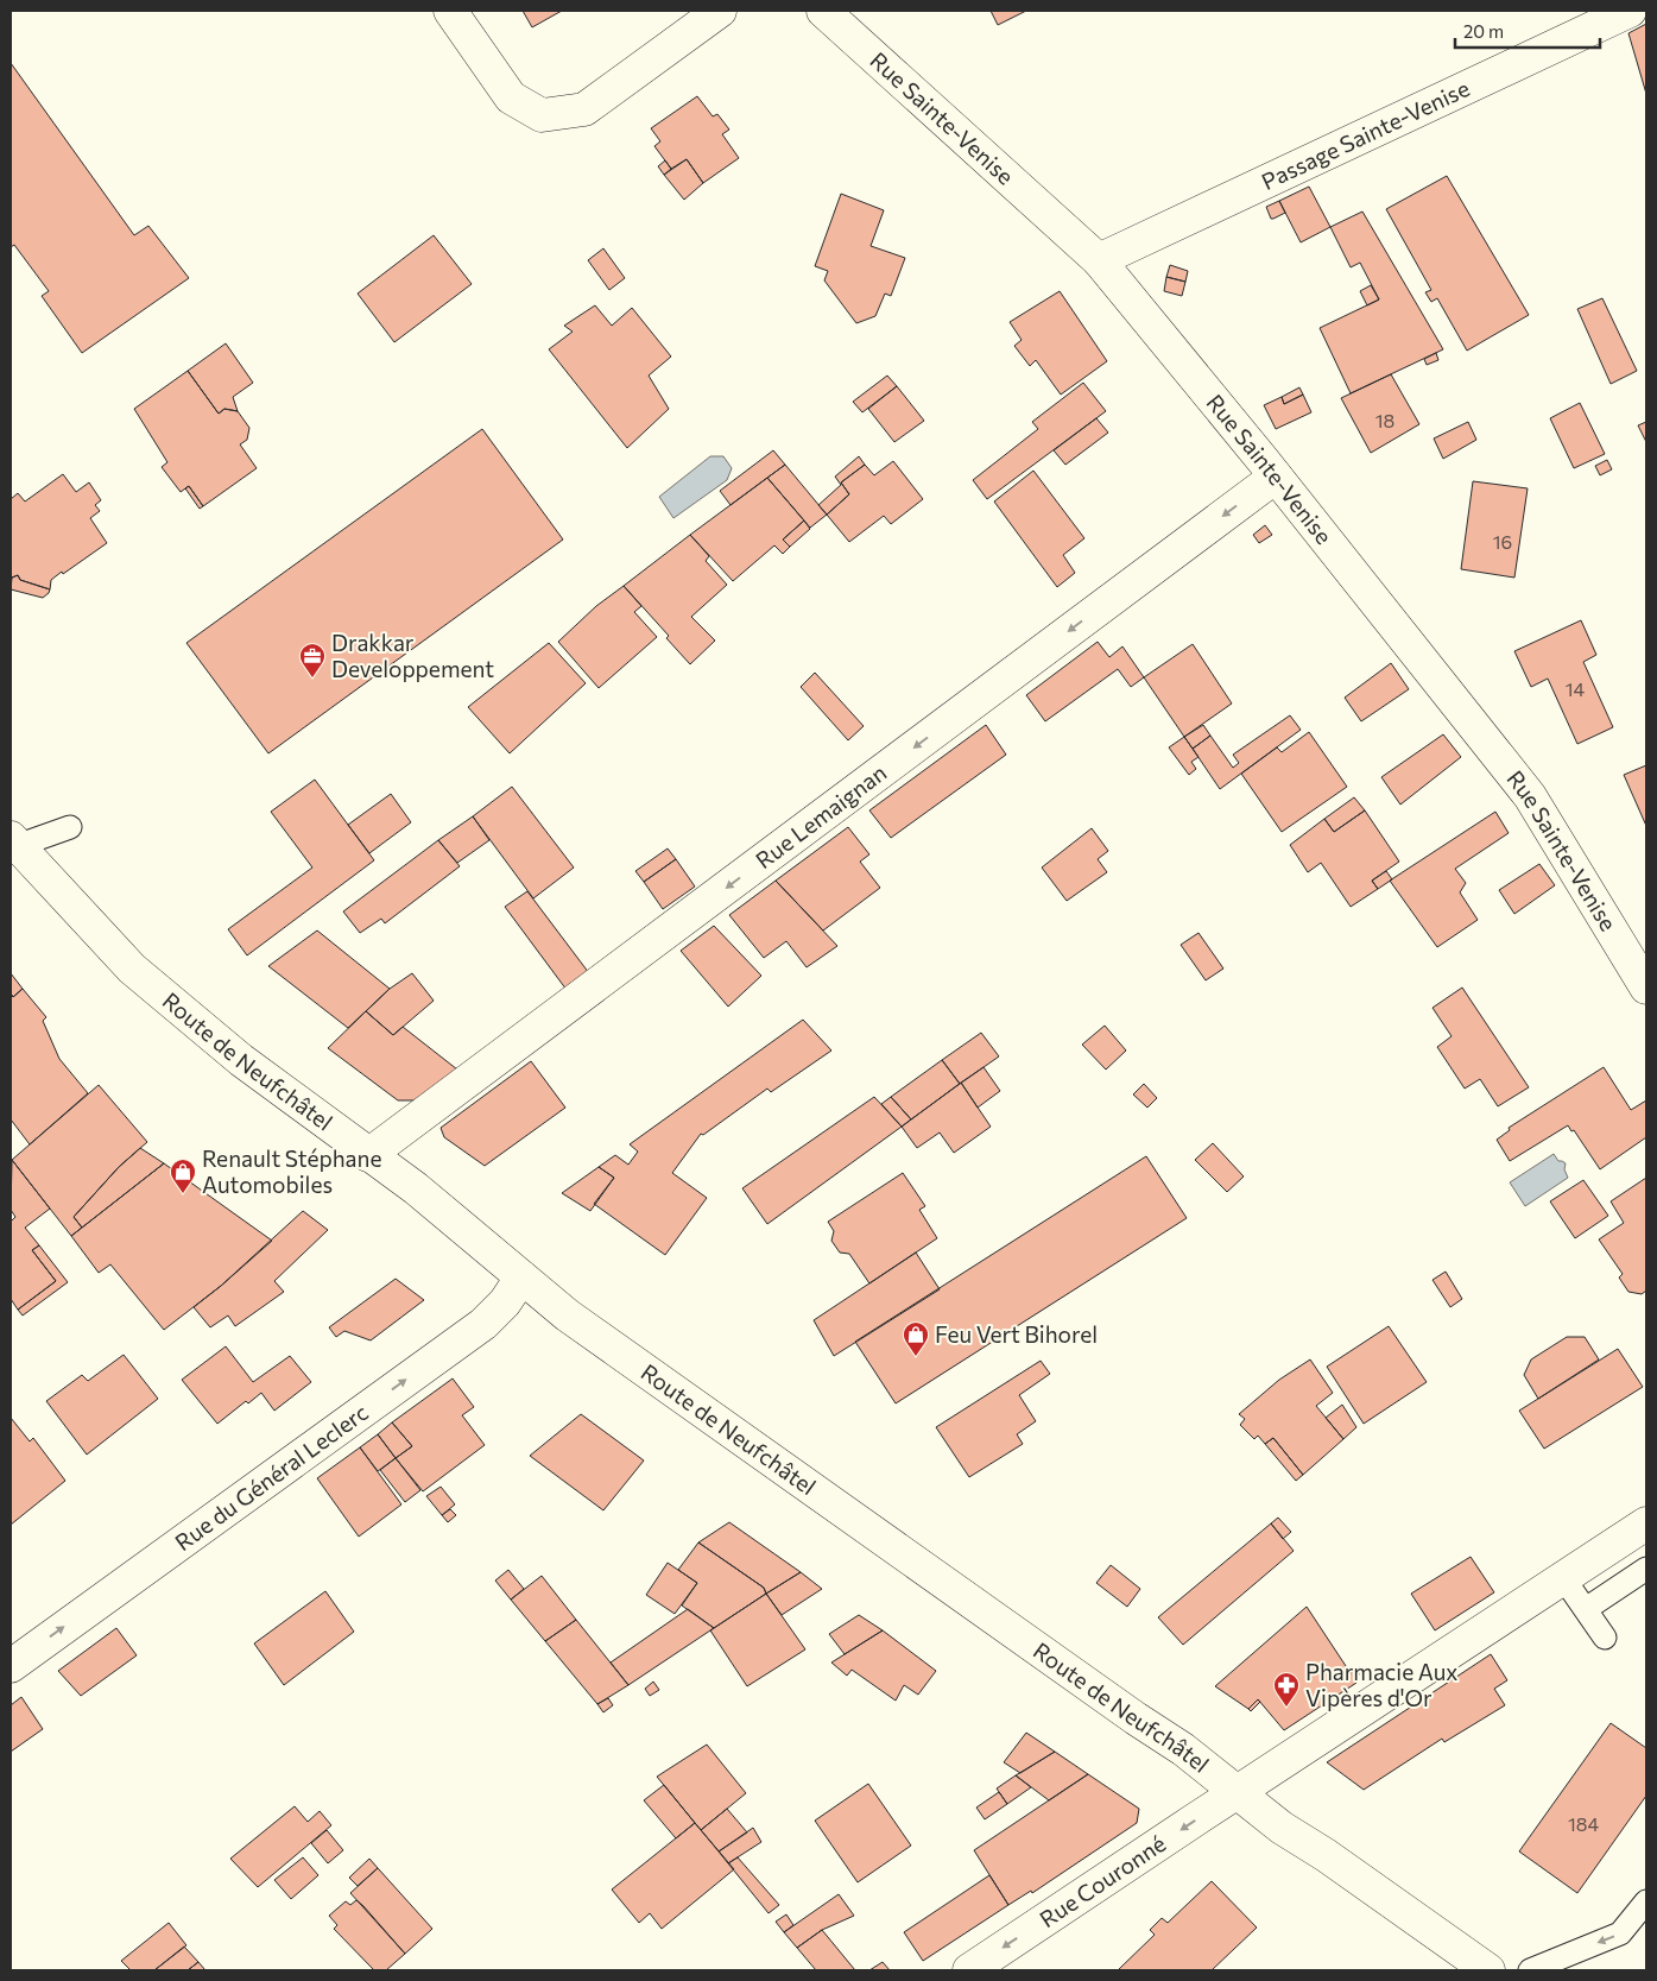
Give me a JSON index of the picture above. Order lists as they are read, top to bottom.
{
  "streets": {
    "street": [
      "Rue Sainte-Venise",
      "Passage Sainte-Venise",
      "Rue Lemaignan",
      "Route de Neufchâtel",
      "Rue du Général Leclerc",
      "Rue Couronné"
    ]
  },
  "crossings": [
    ["Rue Sainte-Venise", "Passage Sainte-Venise"],
    ["Rue Sainte-Venise", "Rue Lemaignan"],
    ["Rue Lemaignan", "Route de Neufchâtel"],
    ["Route de Neufchâtel", "Rue du Général Leclerc"],
    ["Route de Neufchâtel", "Rue Couronné"]
  ],
  "one_way": ["Rue Lemaignan", "Rue du Général Leclerc", "Rue Couronné"],
  "places": {
    "office": ["Drakkar Developpement"],
    "shop": ["Renault Stéphane Automobiles", "Feu Vert Bihorel"],
    "pharmacy": ["Pharmacie Aux Vipères d'Or"]
  },
  "house_numbers": [
    "18",
    "16",
    "14",
    "184"
  ],
  "scale_bar": "20 m"
}
